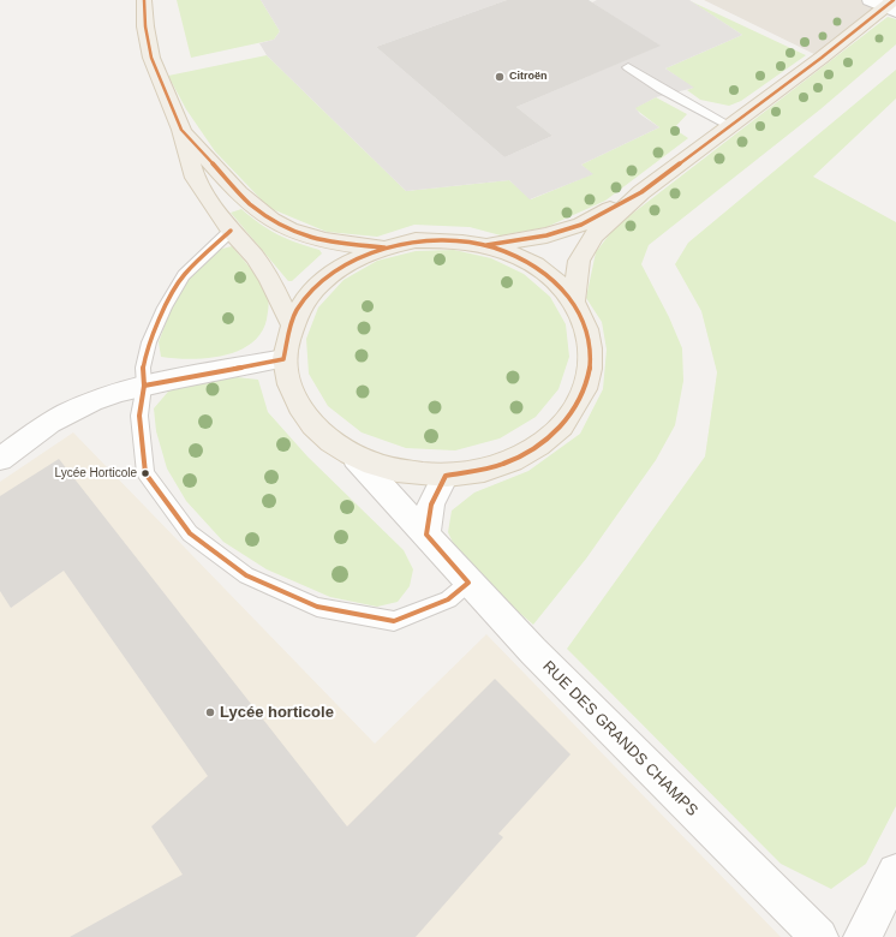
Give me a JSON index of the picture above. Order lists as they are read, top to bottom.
{
  "streets": {
    "street": ["RUE DES GRANDS CHAMPS"]
  },
  "places": ["Citroën", "Lycée Horticole", "Lycée horticole"]
}
